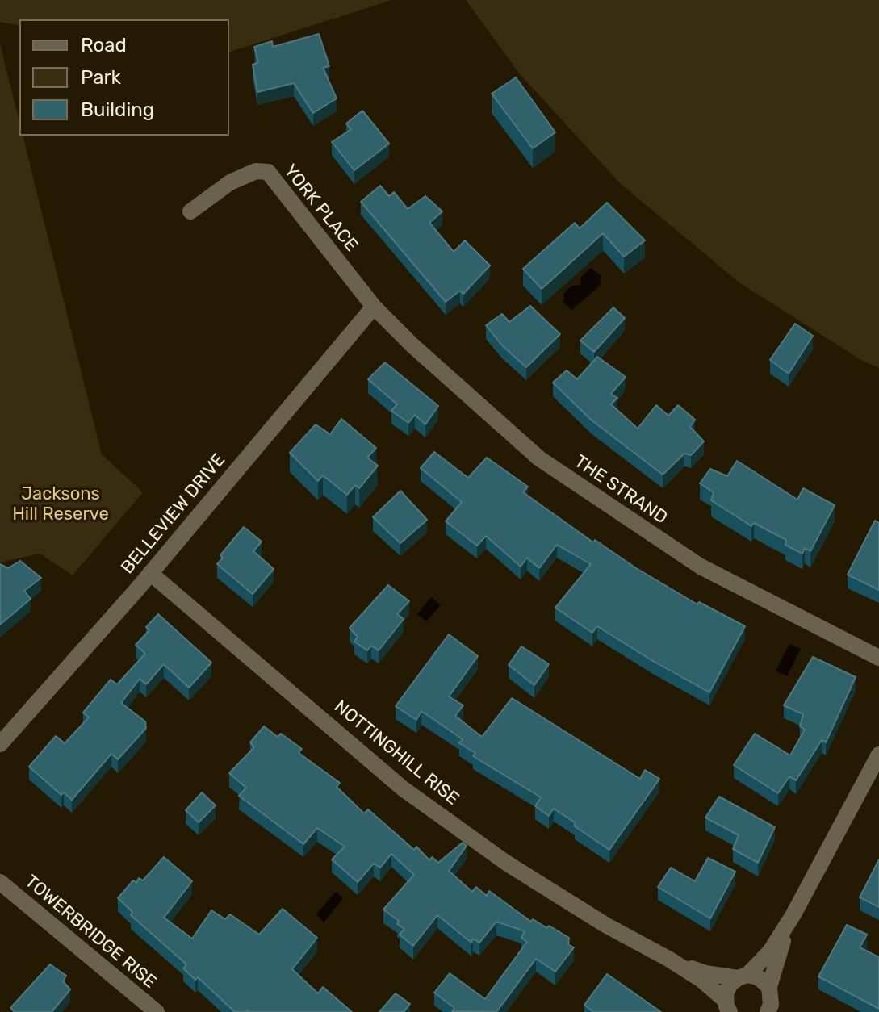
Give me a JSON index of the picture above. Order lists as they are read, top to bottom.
{
  "streets": {
    "street": [
      "YORK PLACE",
      "THE STRAND",
      "BELLEVIEW DRIVE",
      "NOTTINGHILL RISE",
      "TOWERBRIDGE RISE"
    ]
  },
  "crossings": [
    ["YORK PLACE", "THE STRAND"],
    ["YORK PLACE", "BELLEVIEW DRIVE"],
    ["THE STRAND", "BELLEVIEW DRIVE"],
    ["BELLEVIEW DRIVE", "NOTTINGHILL RISE"]
  ],
  "parks": ["Jacksons Hill Reserve"],
  "legend": ["Road", "Park", "Building"]
}
